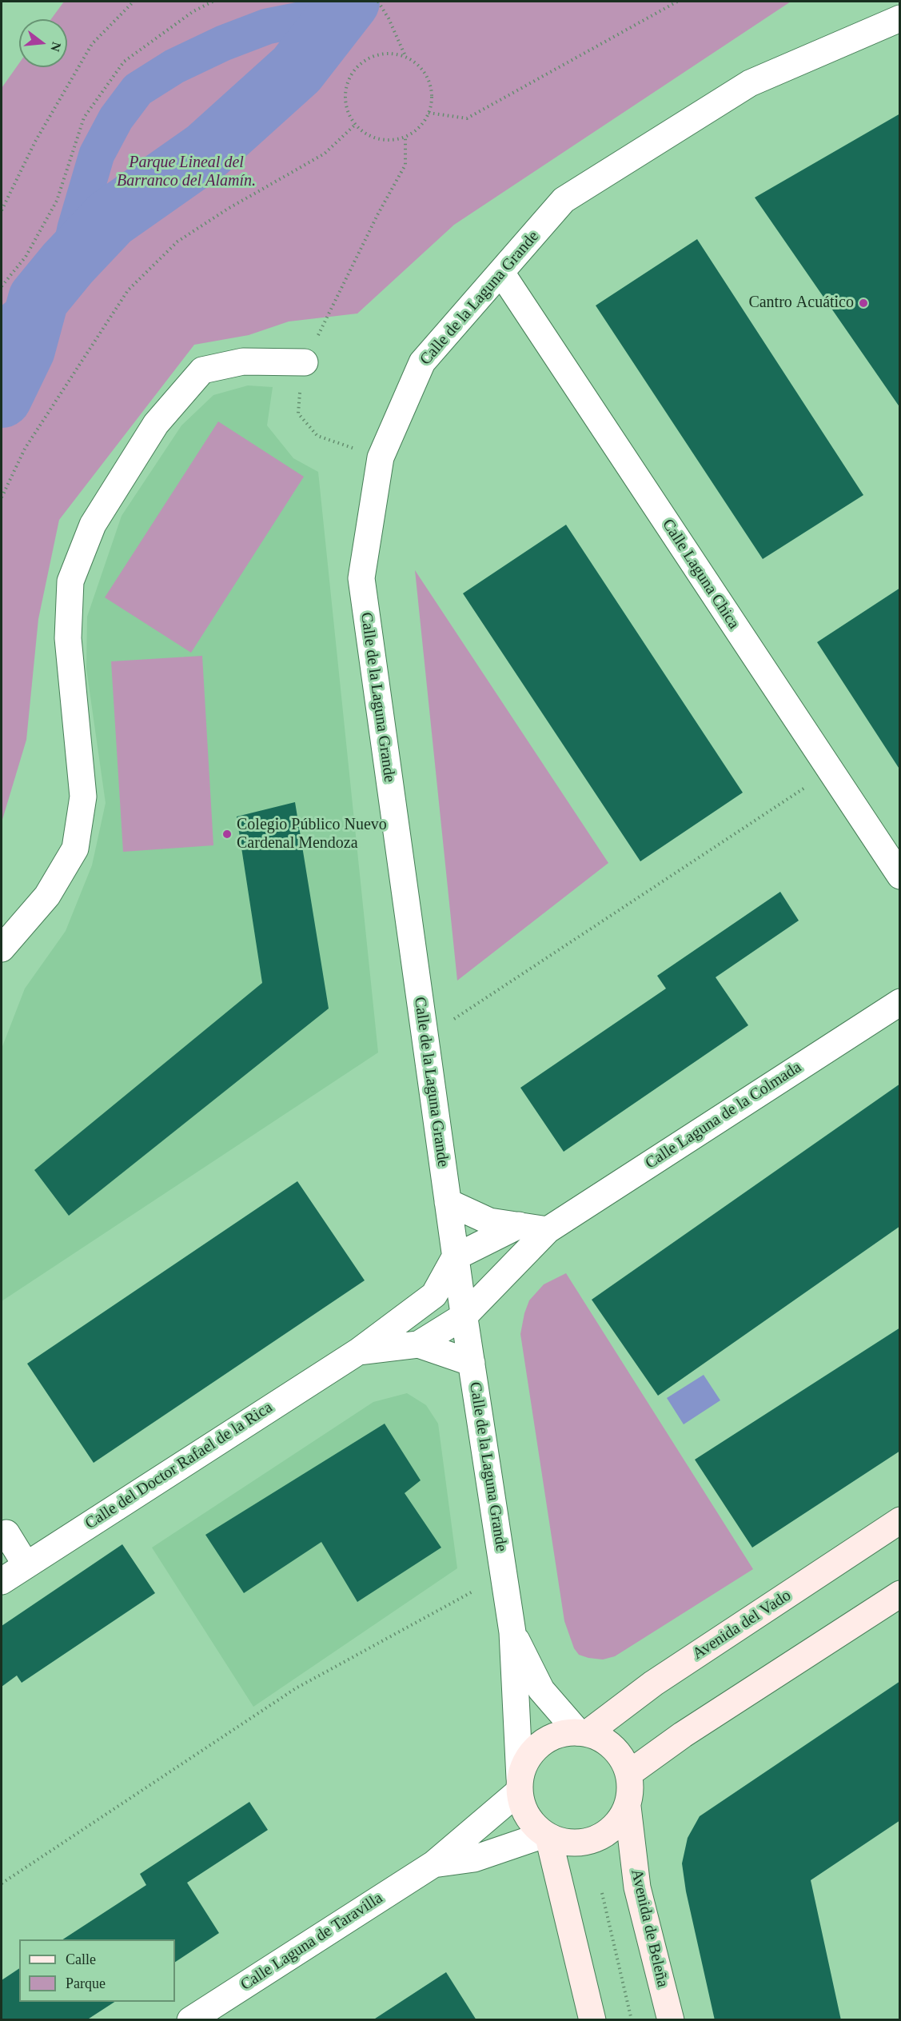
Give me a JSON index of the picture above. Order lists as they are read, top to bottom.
{
  "streets": {
    "street": [
      "Calle de la Laguna Grande",
      "Calle Laguna Chica",
      "Calle Laguna de la Colmada",
      "Calle del Doctor Rafael de la Rica",
      "Avenida del Vado",
      "Avenida de Beleña",
      "Calle Laguna de Taravilla"
    ]
  },
  "crossings": [
    ["Calle de la Laguna Grande", "Calle Laguna Chica"],
    ["Calle de la Laguna Grande", "Calle Laguna de la Colmada"],
    ["Calle de la Laguna Grande", "Avenida del Vado"],
    ["Calle de la Laguna Grande", "Avenida de Beleña"],
    ["Calle de la Laguna Grande", "Calle Laguna de Taravilla"],
    ["Avenida del Vado", "Avenida de Beleña"],
    ["Avenida del Vado", "Calle Laguna de Taravilla"],
    ["Avenida de Beleña", "Calle Laguna de Taravilla"]
  ],
  "parks": ["Parque Lineal del Barranco del Alamín."],
  "places": ["Cantro Acuático", "Colegio Público Nuevo Cardenal Mendoza"],
  "legend": ["Calle", "Parque"],
  "north": "right"
}
